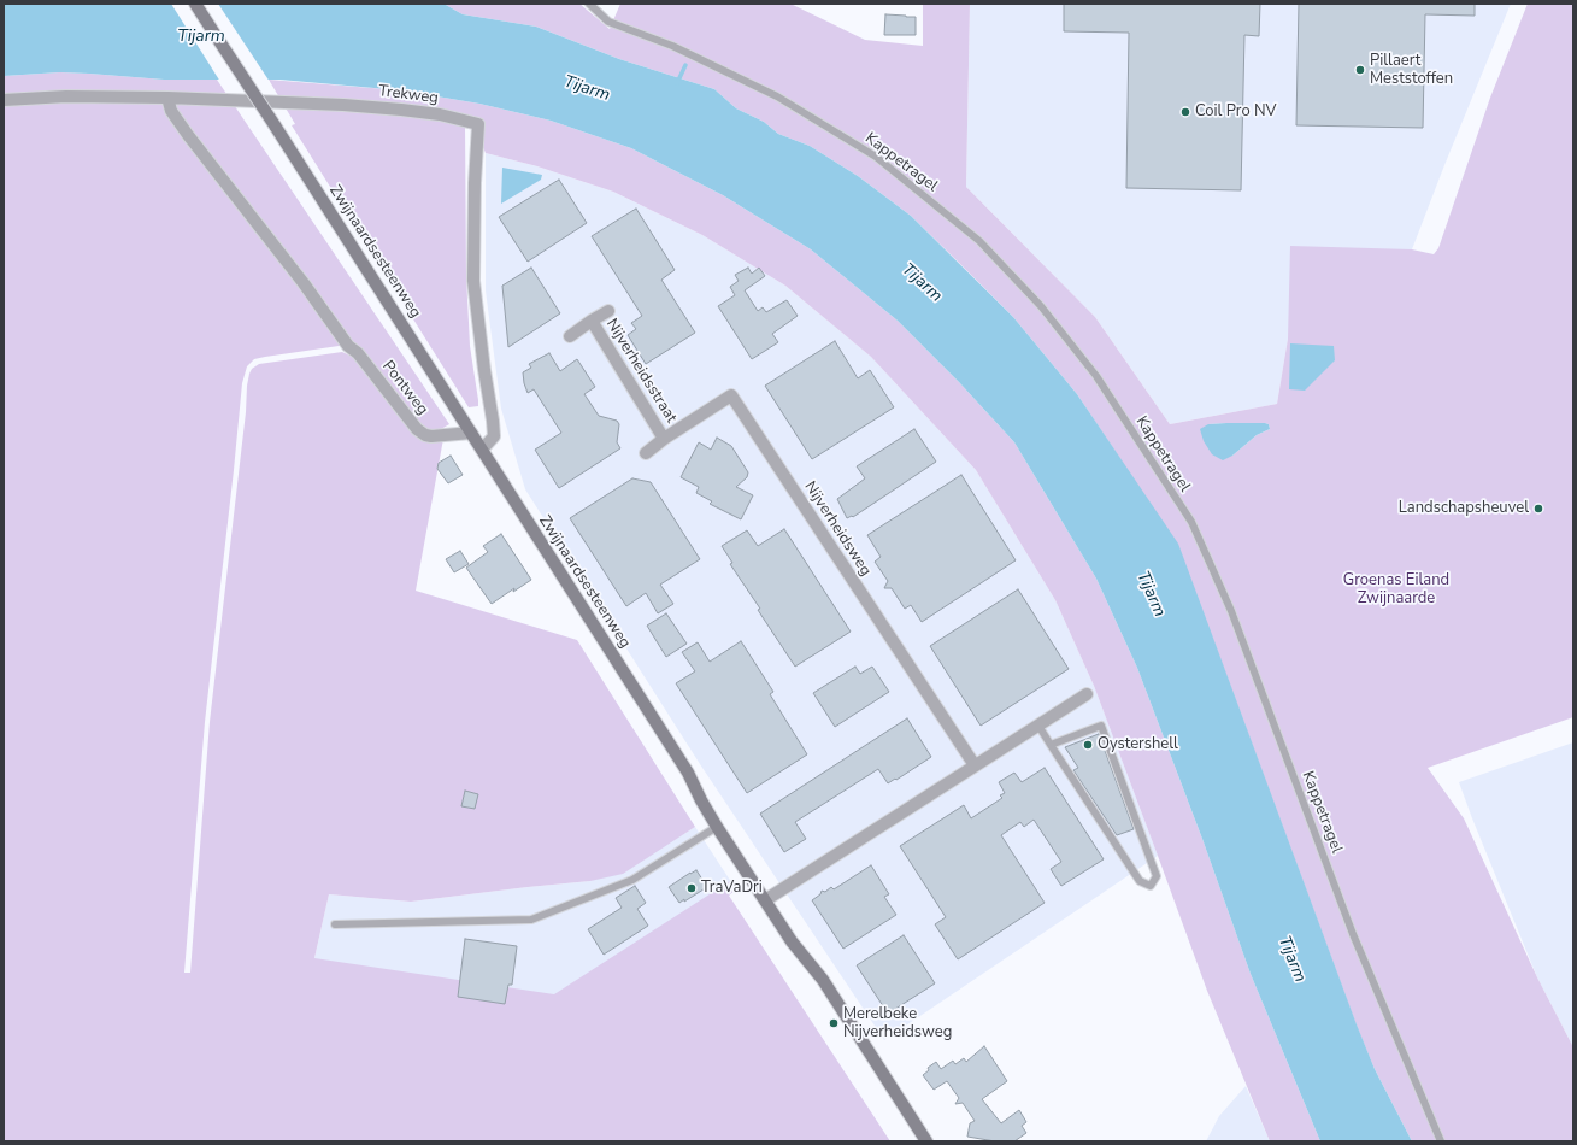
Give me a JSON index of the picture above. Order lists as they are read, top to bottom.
{
  "streets": {
    "main road": ["Zwijnaardsesteenweg"],
    "street": [
      "Trekweg",
      "Nijverheidsstraat",
      "Pontweg",
      "Nijverheidsweg"
    ],
    "lane": ["Kappetragel"]
  },
  "crossings": [
    ["Trekweg", "Zwijnaardsesteenweg"],
    ["Trekweg", "Pontweg"],
    ["Zwijnaardsesteenweg", "Pontweg"],
    ["Nijverheidsstraat", "Nijverheidsweg"]
  ],
  "water": ["Tijarm"],
  "parks": ["Groenas Eiland Zwijnaarde"],
  "places": [
    "Pillaert Meststoffen",
    "Coil Pro NV",
    "Landschapsheuvel",
    "Oystershell",
    "TraVaDri",
    "Merelbeke Nijverheidsweg"
  ]
}
